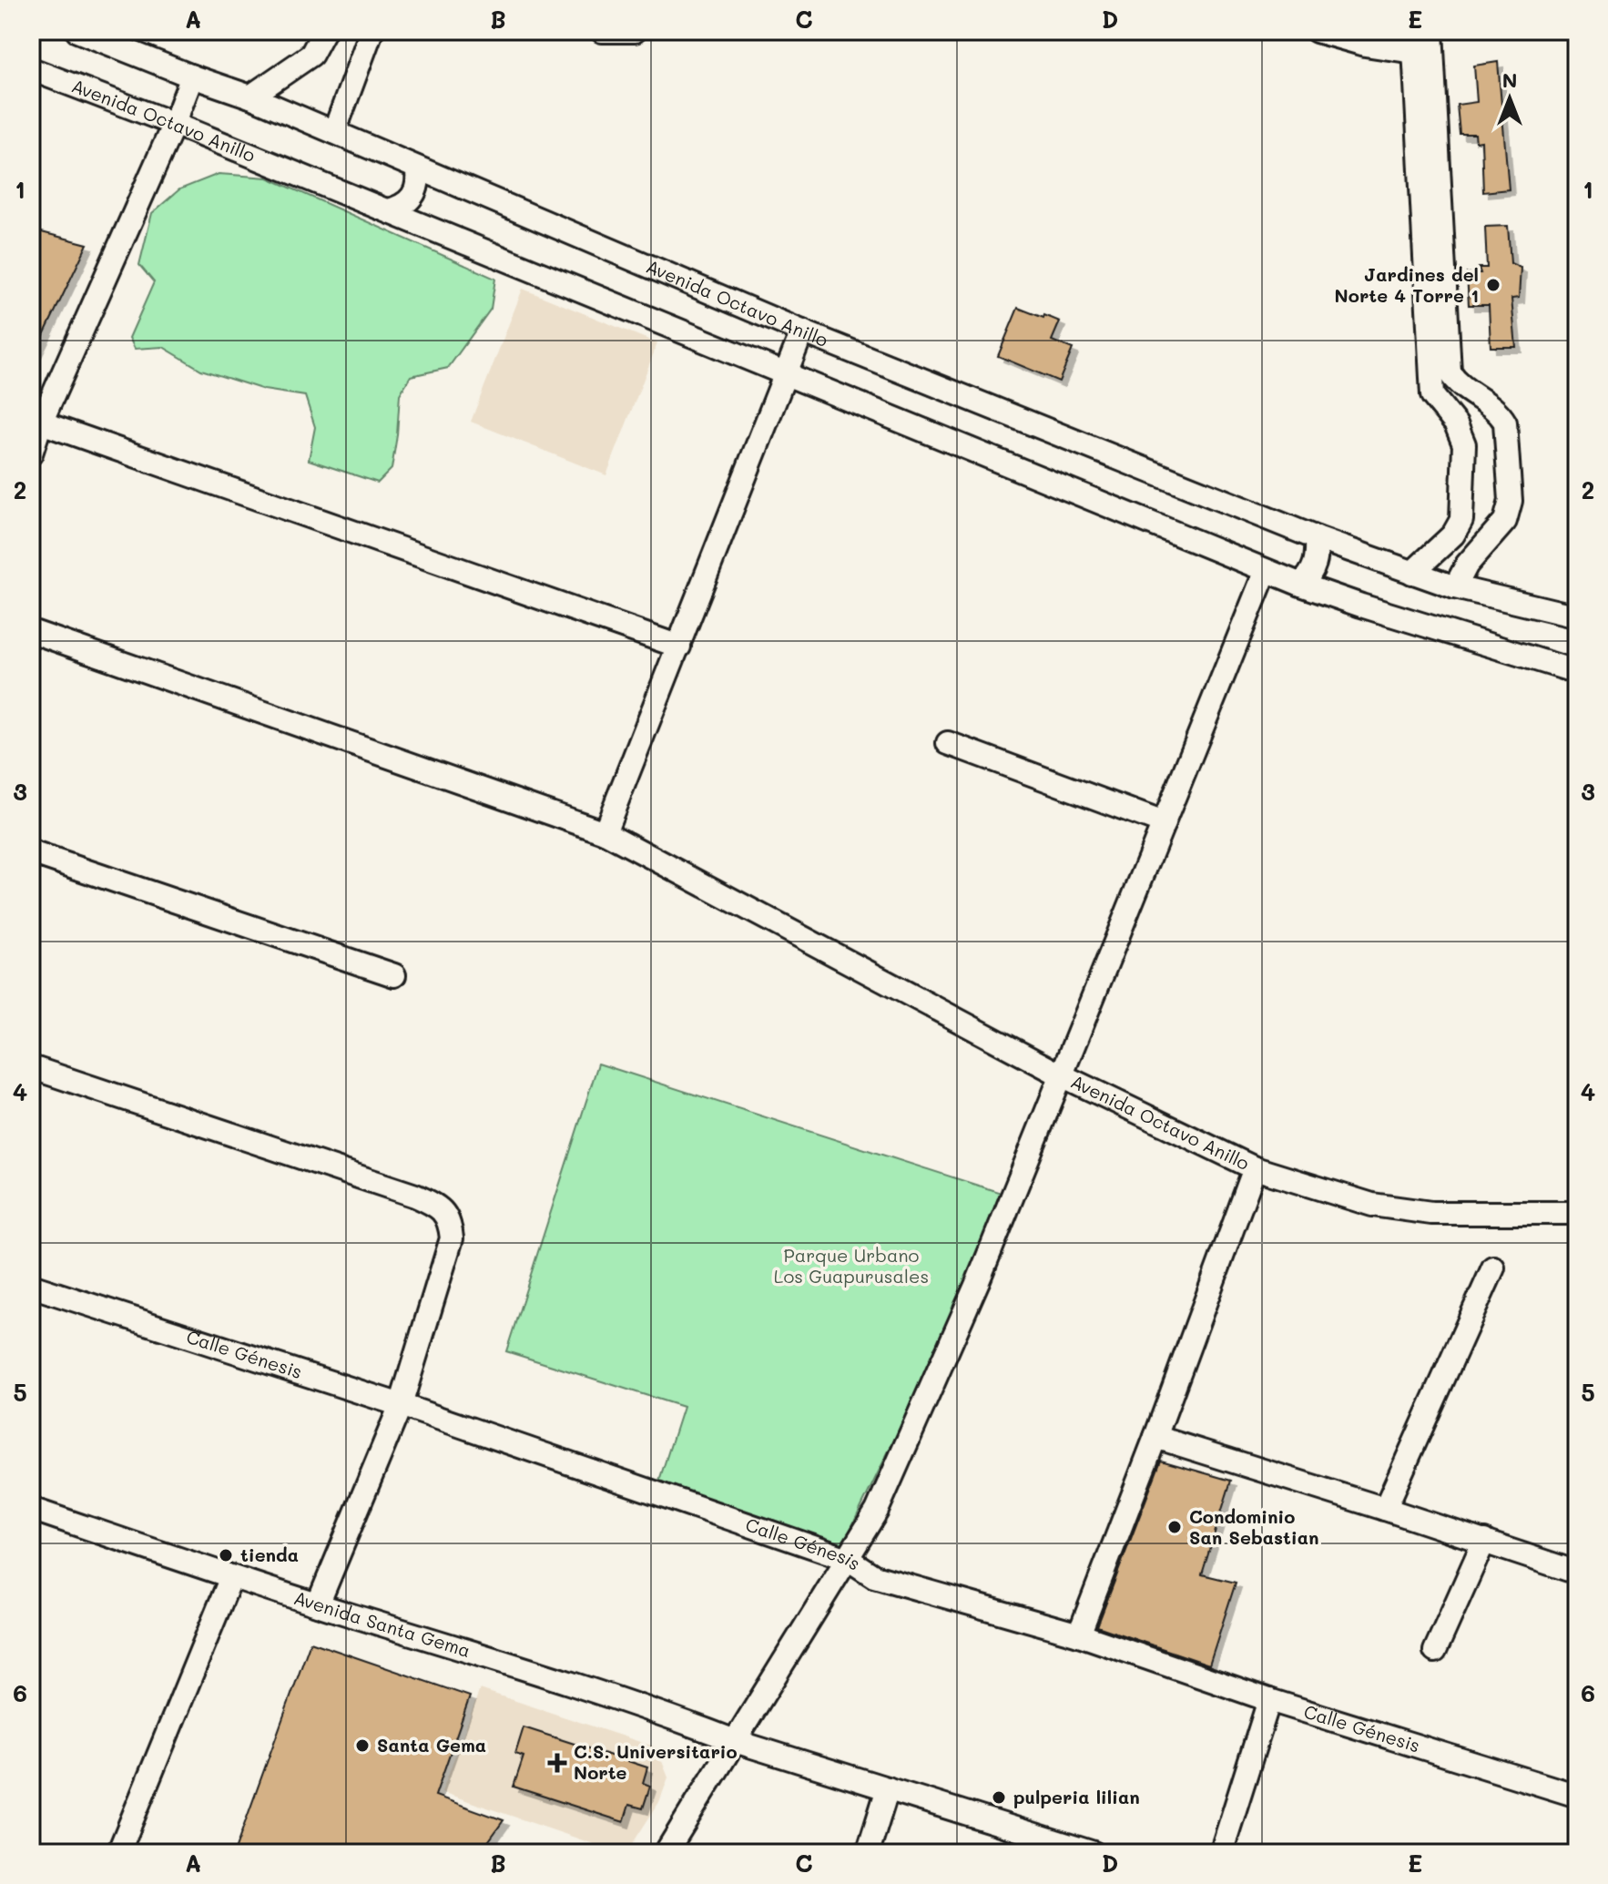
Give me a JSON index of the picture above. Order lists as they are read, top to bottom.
{
  "streets": {
    "street": ["Avenida Octavo Anillo", "Calle Génesis", "Avenida Santa Gema"]
  },
  "parks": ["Parque Urbano Los Guapurusales"],
  "places": {
    "other": [
      "Jardines del Norte 4 Torre 1",
      "Condominio San Sebastian",
      "tienda",
      "Santa Gema",
      "pulperia lilian"
    ],
    "health": ["C.S. Universitario Norte"]
  },
  "north": "top",
  "grid": {
    "columns": [
      "A",
      "B",
      "C",
      "D",
      "E"
    ],
    "rows": [
      "1",
      "2",
      "3",
      "4",
      "5",
      "6"
    ]
  }
}
